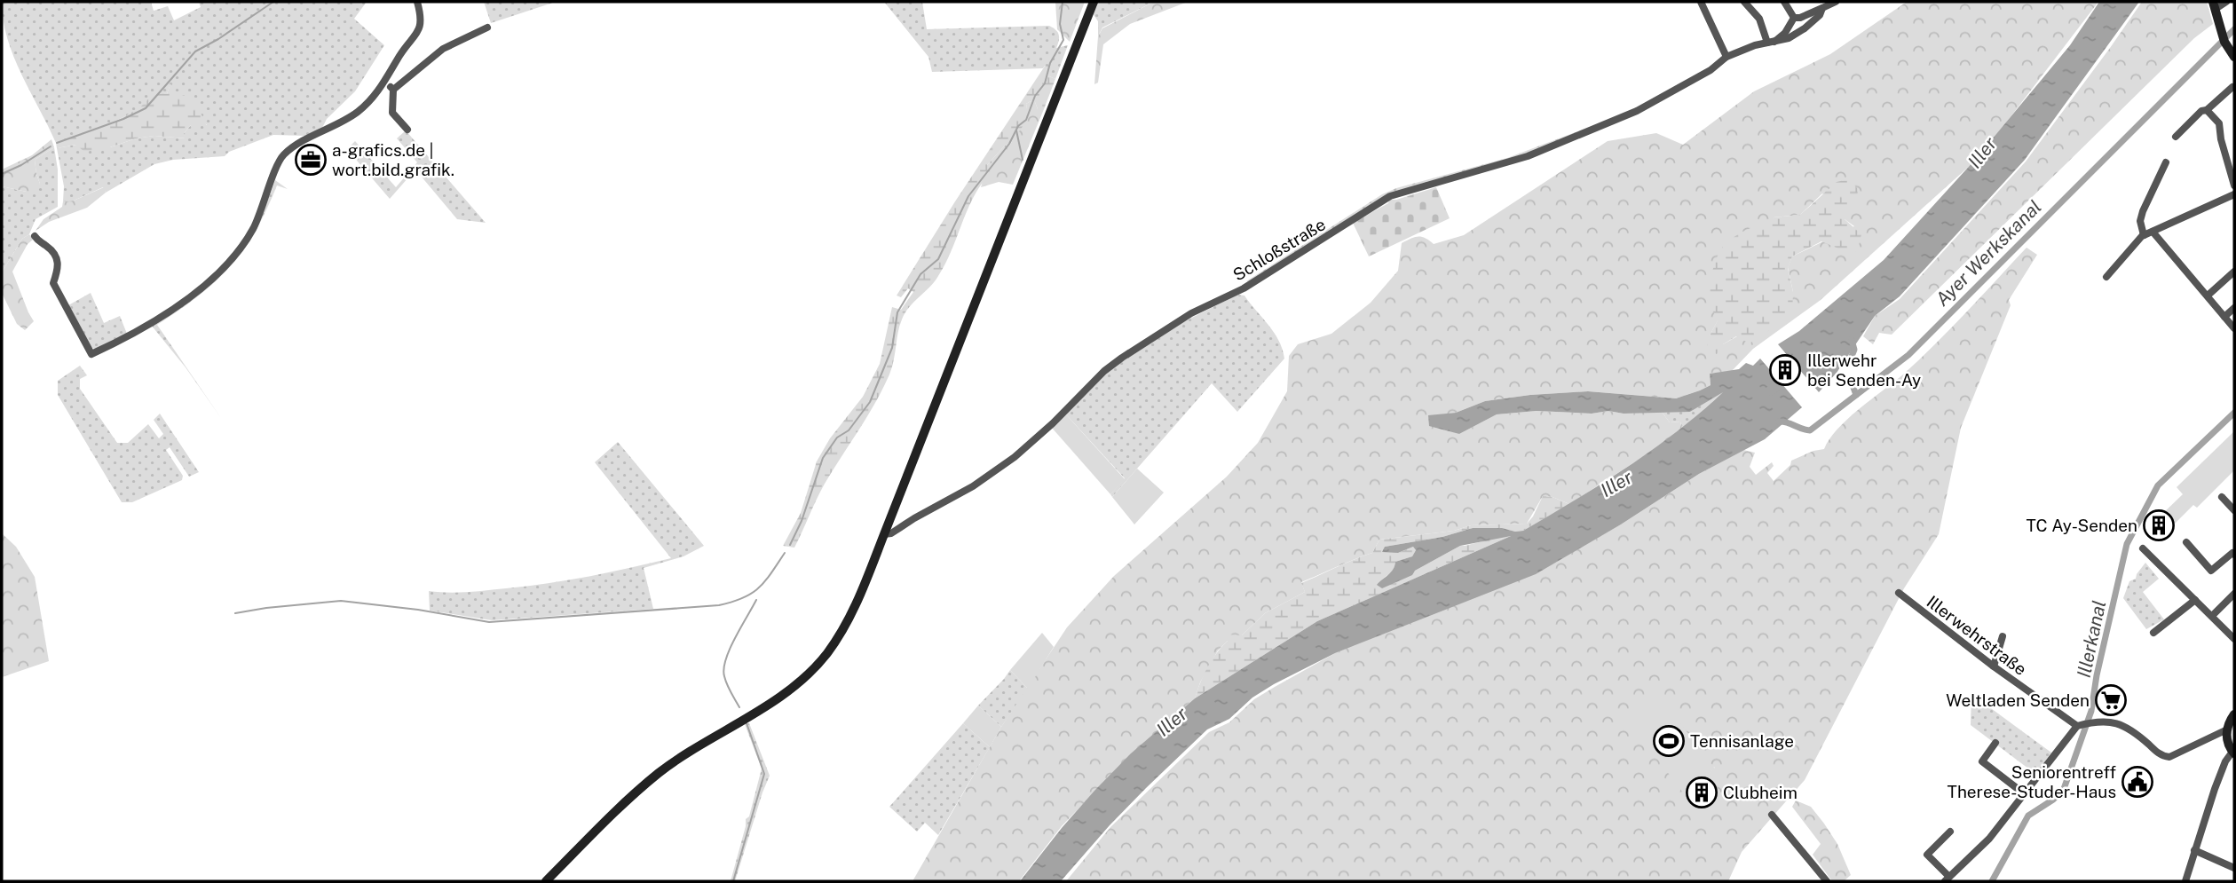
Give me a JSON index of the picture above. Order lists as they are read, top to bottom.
{
  "streets": {
    "street": ["Schloßstraße", "Illerwehrstraße"]
  },
  "water": ["Iller", "Ayer Werkskanal", "Illerkanal"],
  "places": {
    "office": ["a-grafics.de | wort.bild.grafik."],
    "building": ["Illerwehr bei Senden-Ay", "TC Ay-Senden", "Clubheim"],
    "supermarket": ["Weltladen Senden"],
    "sports": ["Tennisanlage"],
    "public building": ["Seniorentreff Therese-Studer-Haus"]
  }
}
